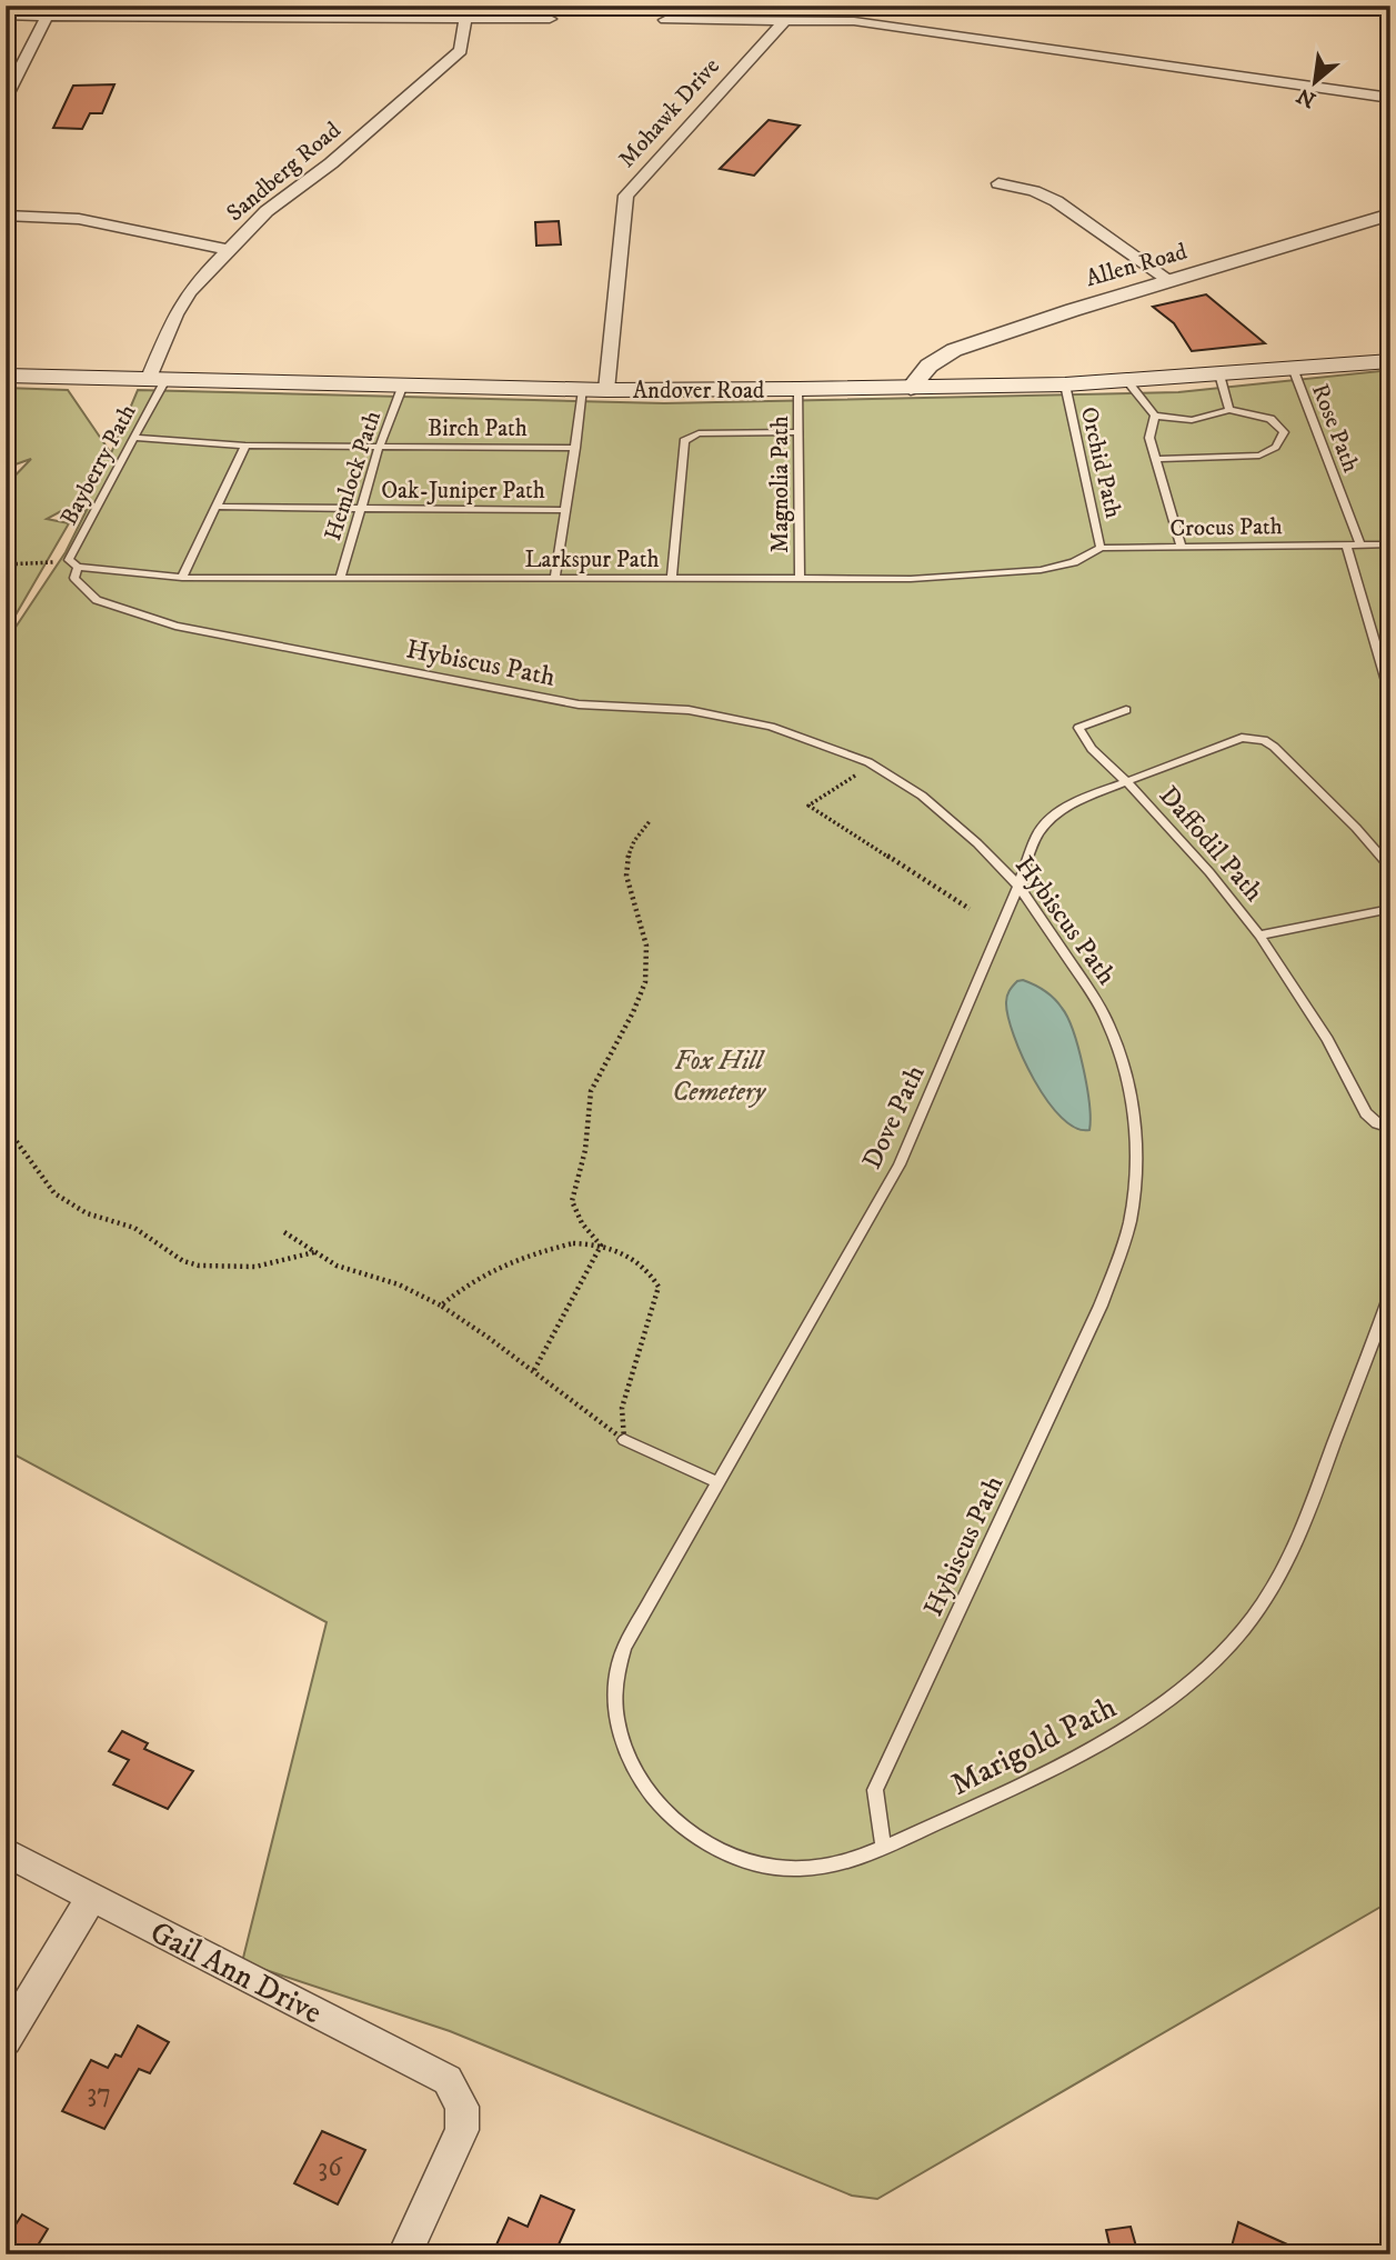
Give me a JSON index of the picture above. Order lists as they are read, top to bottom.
{
  "streets": {
    "main road": ["Andover Road"],
    "street": [
      "Mohawk Drive",
      "Sandberg Road",
      "Allen Road",
      "Gail Ann Drive"
    ],
    "lane": [
      "Birch Path",
      "Rose Path",
      "Orchid Path",
      "Bayberry Path",
      "Hemlock Path",
      "Magnolia Path",
      "Oak-Juniper Path",
      "Crocus Path",
      "Larkspur Path",
      "Hybiscus Path",
      "Daffodil Path",
      "Dove Path",
      "Marigold Path"
    ]
  },
  "crossings": [
    ["Mohawk Drive", "Andover Road"],
    ["Sandberg Road", "Andover Road"],
    ["Sandberg Road", "Bayberry Path"],
    ["Allen Road", "Andover Road"],
    ["Andover Road", "Rose Path"],
    ["Andover Road", "Orchid Path"],
    ["Andover Road", "Bayberry Path"],
    ["Andover Road", "Hemlock Path"],
    ["Andover Road", "Magnolia Path"],
    ["Birch Path", "Bayberry Path"],
    ["Birch Path", "Hemlock Path"],
    ["Rose Path", "Crocus Path"],
    ["Orchid Path", "Crocus Path"],
    ["Orchid Path", "Larkspur Path"],
    ["Bayberry Path", "Larkspur Path"],
    ["Bayberry Path", "Hybiscus Path"],
    ["Hemlock Path", "Oak-Juniper Path"],
    ["Hemlock Path", "Larkspur Path"],
    ["Magnolia Path", "Larkspur Path"],
    ["Crocus Path", "Larkspur Path"],
    ["Larkspur Path", "Hybiscus Path"],
    ["Hybiscus Path", "Dove Path"],
    ["Hybiscus Path", "Marigold Path"],
    ["Daffodil Path", "Dove Path"],
    ["Dove Path", "Marigold Path"]
  ],
  "parks": ["Fox Hill Cemetery"],
  "house_numbers": ["37", "36"],
  "north": "bottom left"
}
